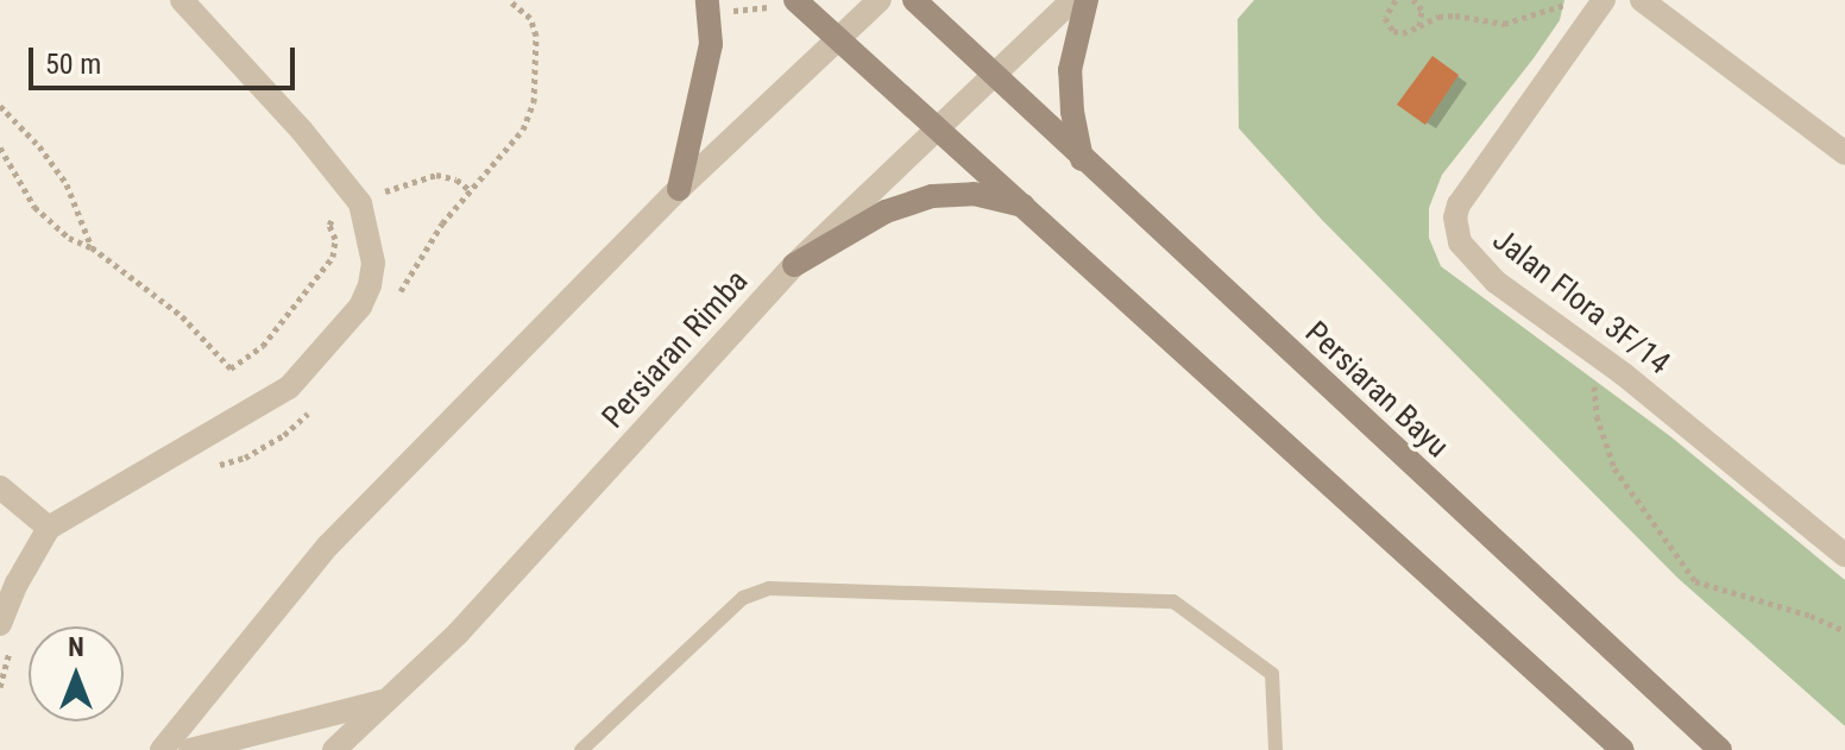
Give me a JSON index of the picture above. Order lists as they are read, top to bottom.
{
  "streets": {
    "main road": ["Persiaran Bayu"],
    "street": ["Jalan Flora 3F/14", "Persiaran Rimba"]
  },
  "crossings": [
    ["Persiaran Rimba", "Persiaran Bayu"]
  ],
  "scale_bar": "50 m",
  "north": "top"
}
